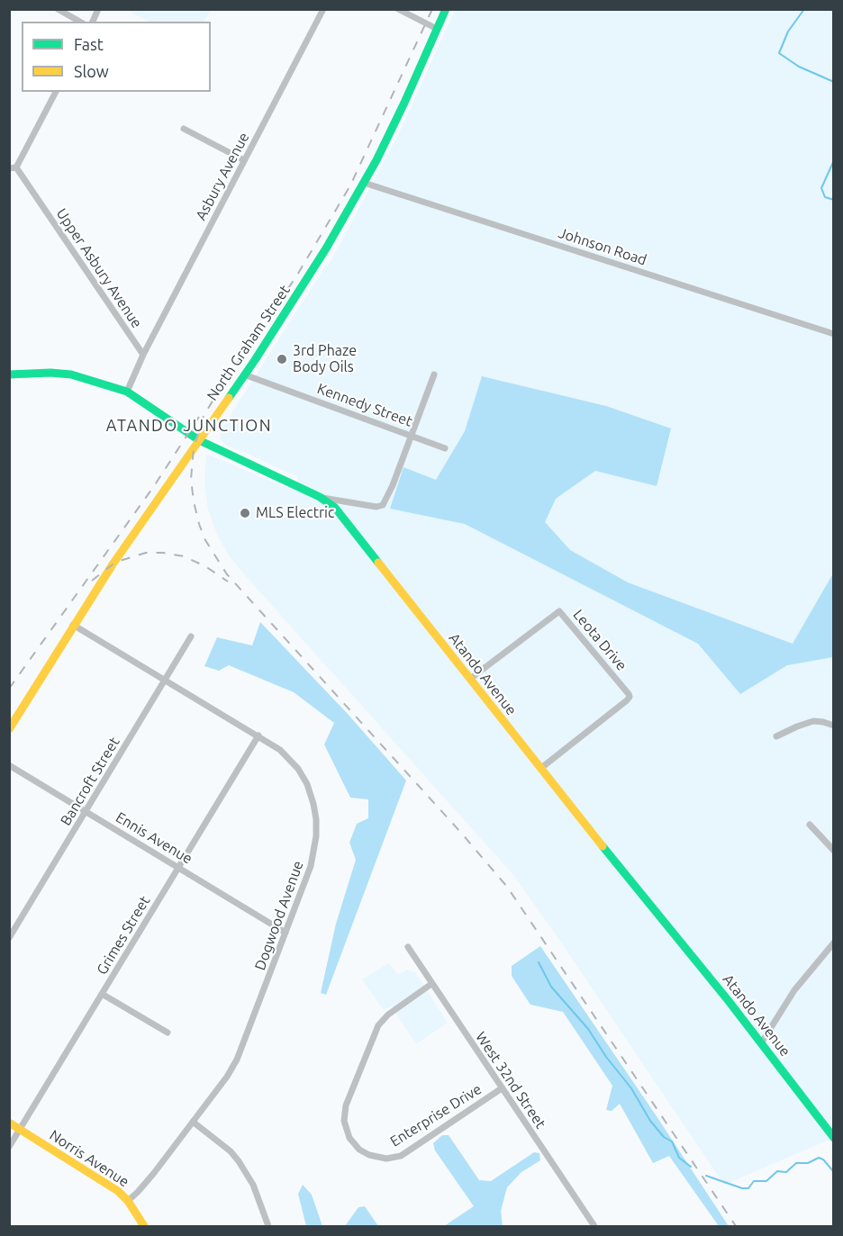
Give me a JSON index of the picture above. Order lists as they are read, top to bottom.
{
  "streets": {
    "main road": ["North Graham Street", "Atando Avenue", "Norris Avenue"],
    "street": [
      "Asbury Avenue",
      "Johnson Road",
      "Upper Asbury Avenue",
      "Kennedy Street",
      "Leota Drive",
      "Bancroft Street",
      "Ennis Avenue",
      "Dogwood Avenue",
      "Grimes Street",
      "West 32nd Street",
      "Enterprise Drive"
    ]
  },
  "crossings": [
    ["Asbury Avenue", "Upper Asbury Avenue"],
    ["Johnson Road", "North Graham Street"],
    ["North Graham Street", "Kennedy Street"],
    ["North Graham Street", "Atando Avenue"],
    ["North Graham Street", "Dogwood Avenue"],
    ["Leota Drive", "Atando Avenue"],
    ["Bancroft Street", "Ennis Avenue"],
    ["Bancroft Street", "Dogwood Avenue"],
    ["Ennis Avenue", "Dogwood Avenue"],
    ["Ennis Avenue", "Grimes Street"],
    ["Dogwood Avenue", "Grimes Street"],
    ["Dogwood Avenue", "Norris Avenue"],
    ["Grimes Street", "Norris Avenue"],
    ["West 32nd Street", "Enterprise Drive"]
  ],
  "districts": ["ATANDO JUNCTION"],
  "places": ["3rd Phaze Body Oils", "MLS Electric"],
  "legend": ["Fast", "Slow"]
}
